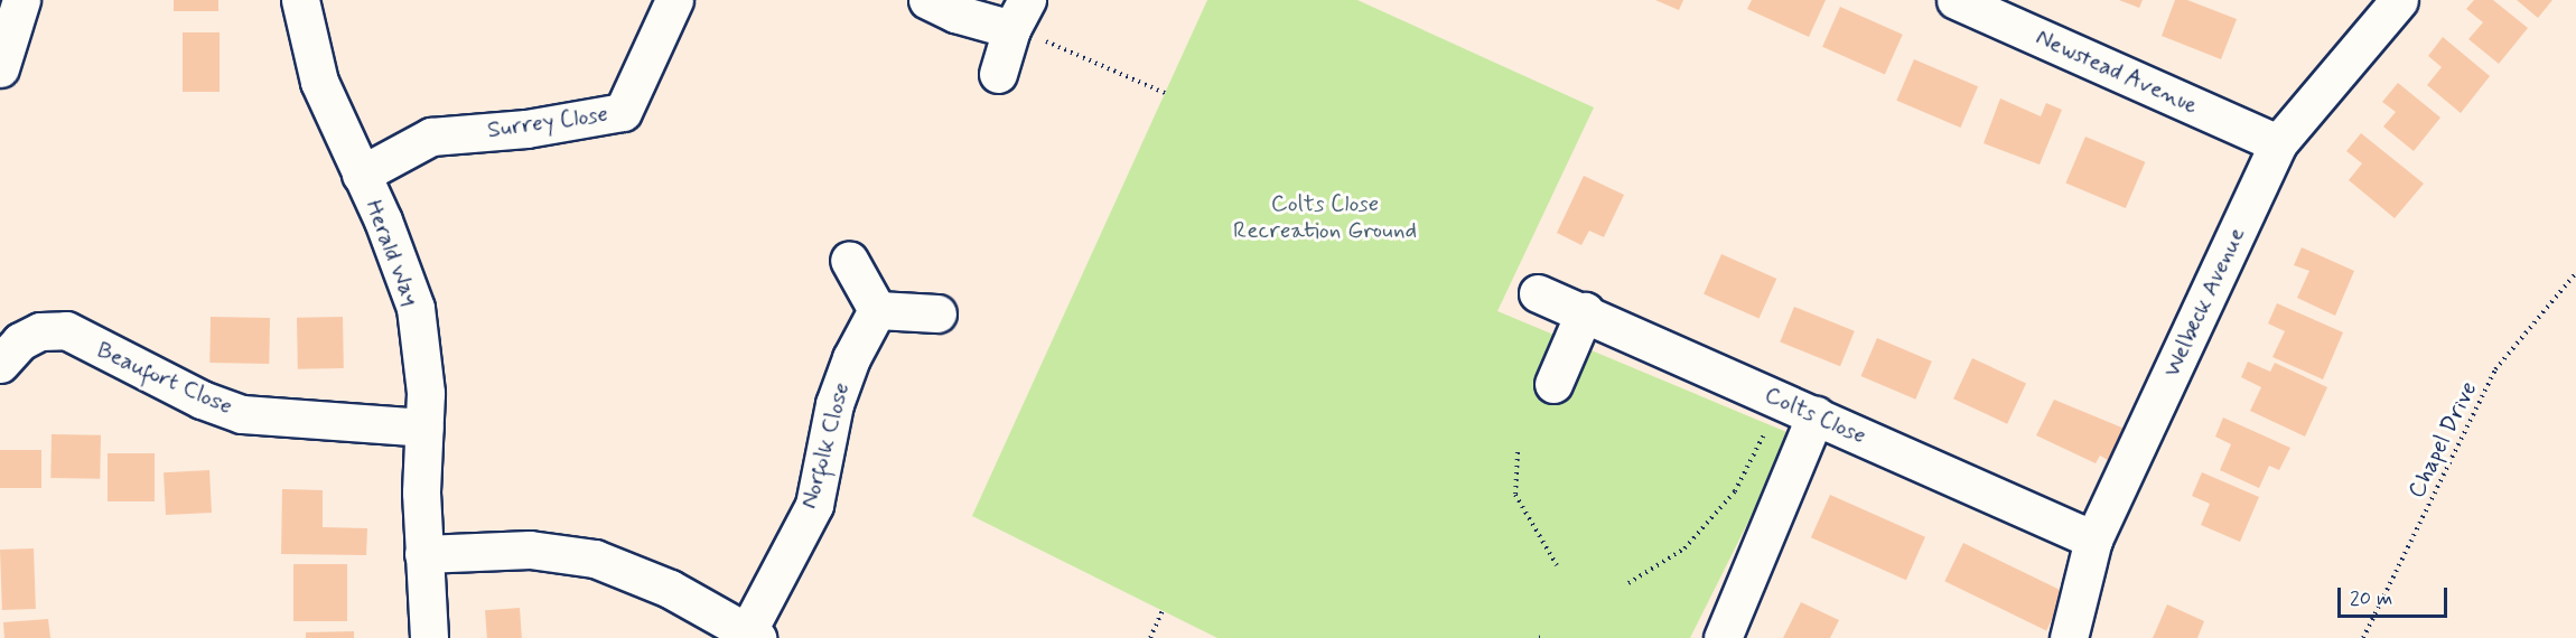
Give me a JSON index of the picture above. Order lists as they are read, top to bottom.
{
  "streets": {
    "street": [
      "Newstead Avenue",
      "Surrey Close",
      "Herald Way",
      "Welbeck Avenue",
      "Beaufort Close",
      "Colts Close",
      "Norfolk Close"
    ],
    "path": ["Chapel Drive"]
  },
  "crossings": [
    ["Newstead Avenue", "Welbeck Avenue"],
    ["Surrey Close", "Herald Way"],
    ["Herald Way", "Beaufort Close"],
    ["Welbeck Avenue", "Colts Close"]
  ],
  "parks": ["Colts Close Recreation Ground"],
  "scale_bar": "20 m"
}
